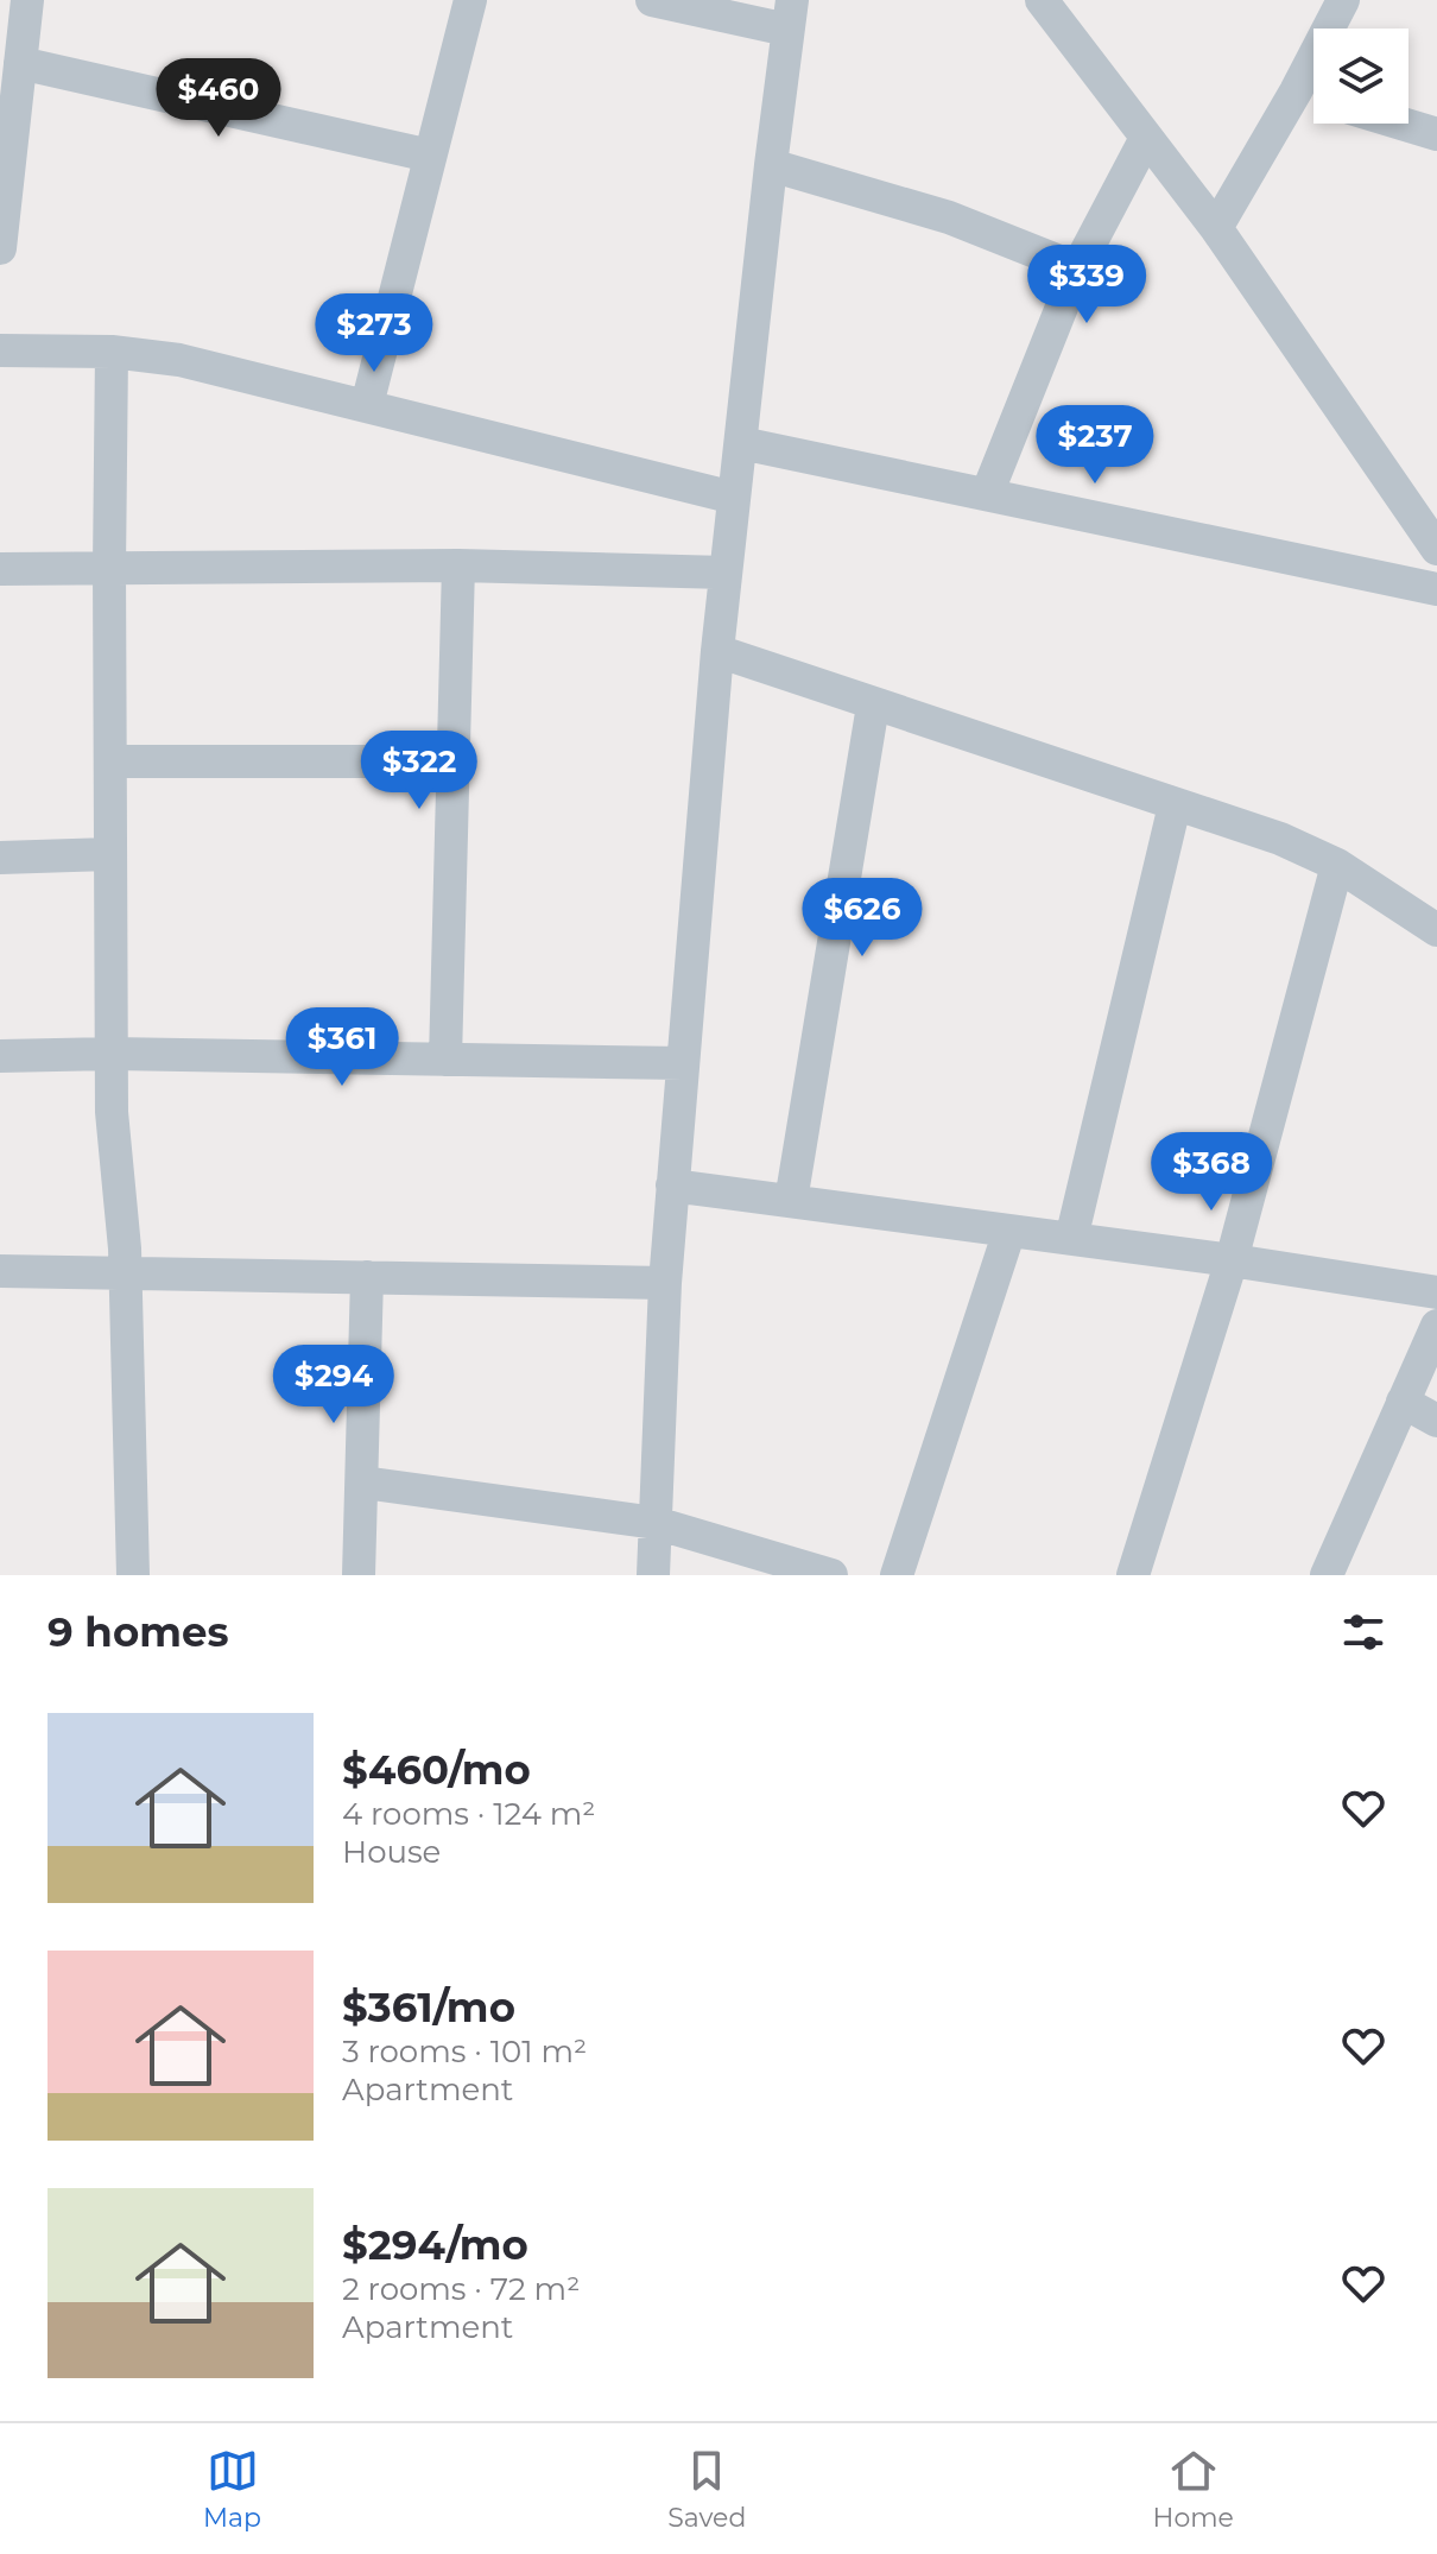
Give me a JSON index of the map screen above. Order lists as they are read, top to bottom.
{
  "page": {
    "price": [
      "$460",
      "$339",
      "$273",
      "$237",
      "$322",
      "$626",
      "$361",
      "$368",
      "$294"
    ],
    "heading": "9 homes",
    "list": [
      {
        "name": "$460/mo",
        "note": "4 rooms · 124 m² · House"
      },
      {
        "name": "$361/mo",
        "note": "3 rooms · 101 m² · Apartment"
      },
      {
        "name": "$294/mo",
        "note": "2 rooms · 72 m² · Apartment"
      }
    ],
    "tabs": ["Map", "Saved", "Home"]
  }
}
